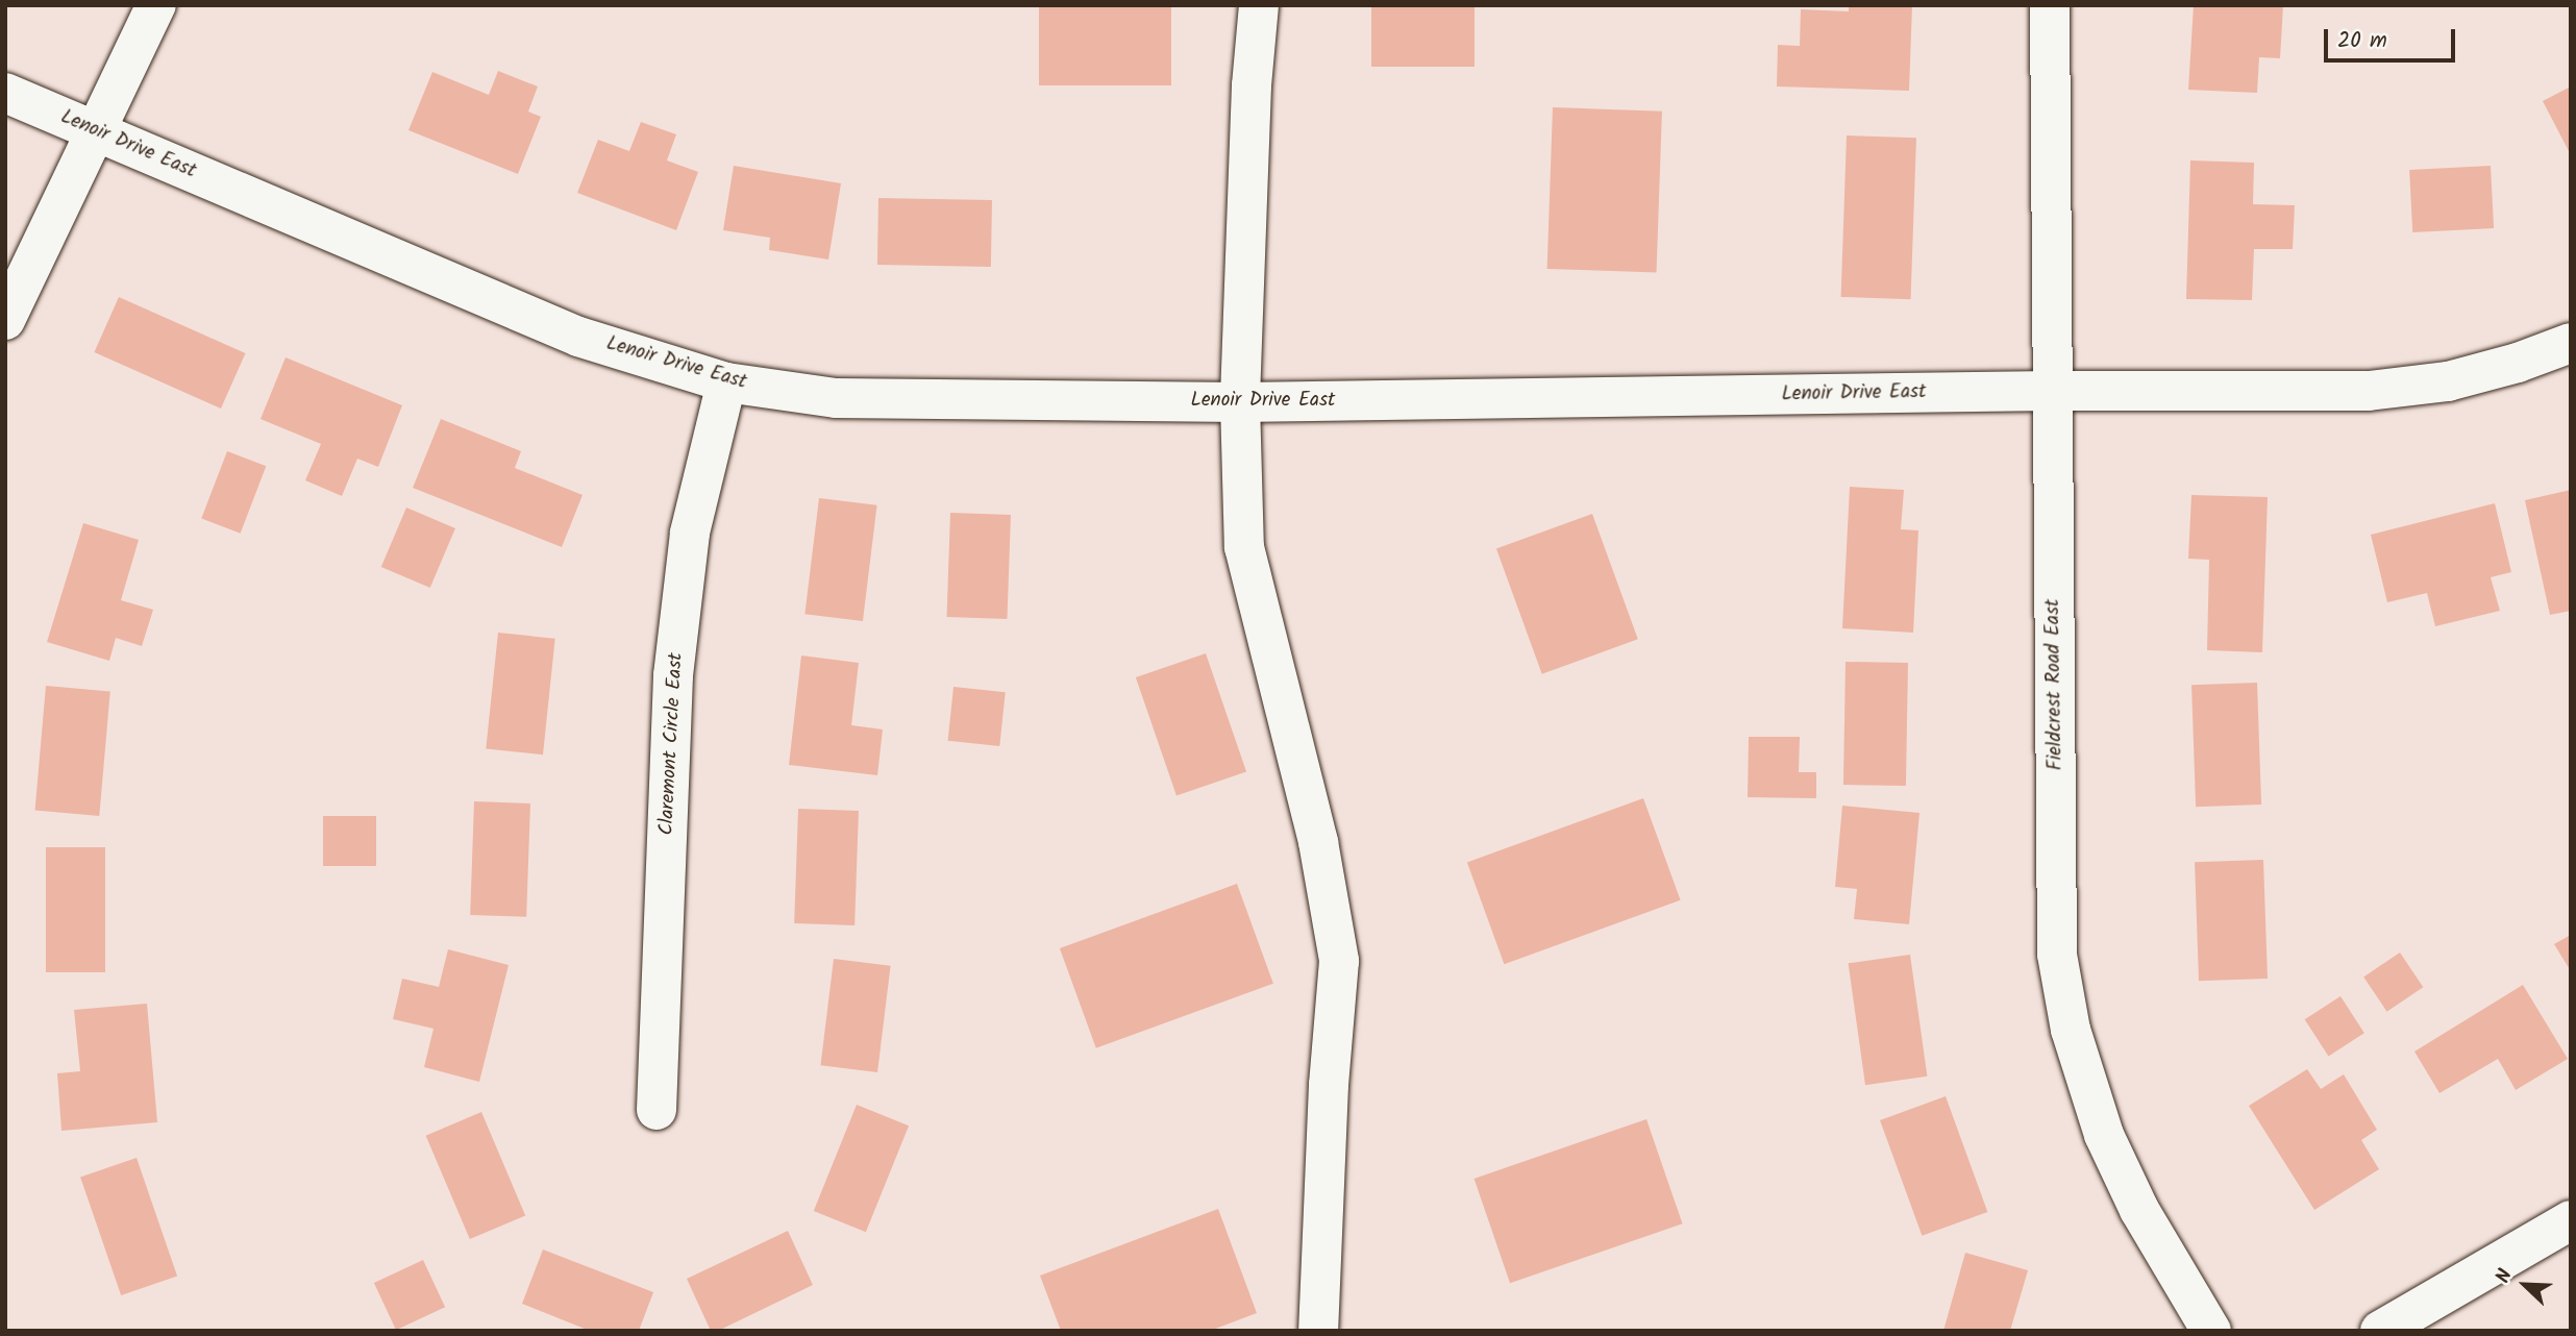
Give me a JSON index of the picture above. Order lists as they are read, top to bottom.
{
  "streets": {
    "street": ["Lenoir Drive East", "Fieldcrest Road East", "Claremont Circle East"]
  },
  "crossings": [
    ["Lenoir Drive East", "Fieldcrest Road East"],
    ["Lenoir Drive East", "Claremont Circle East"]
  ],
  "scale_bar": "20 m",
  "north": "top left"
}
